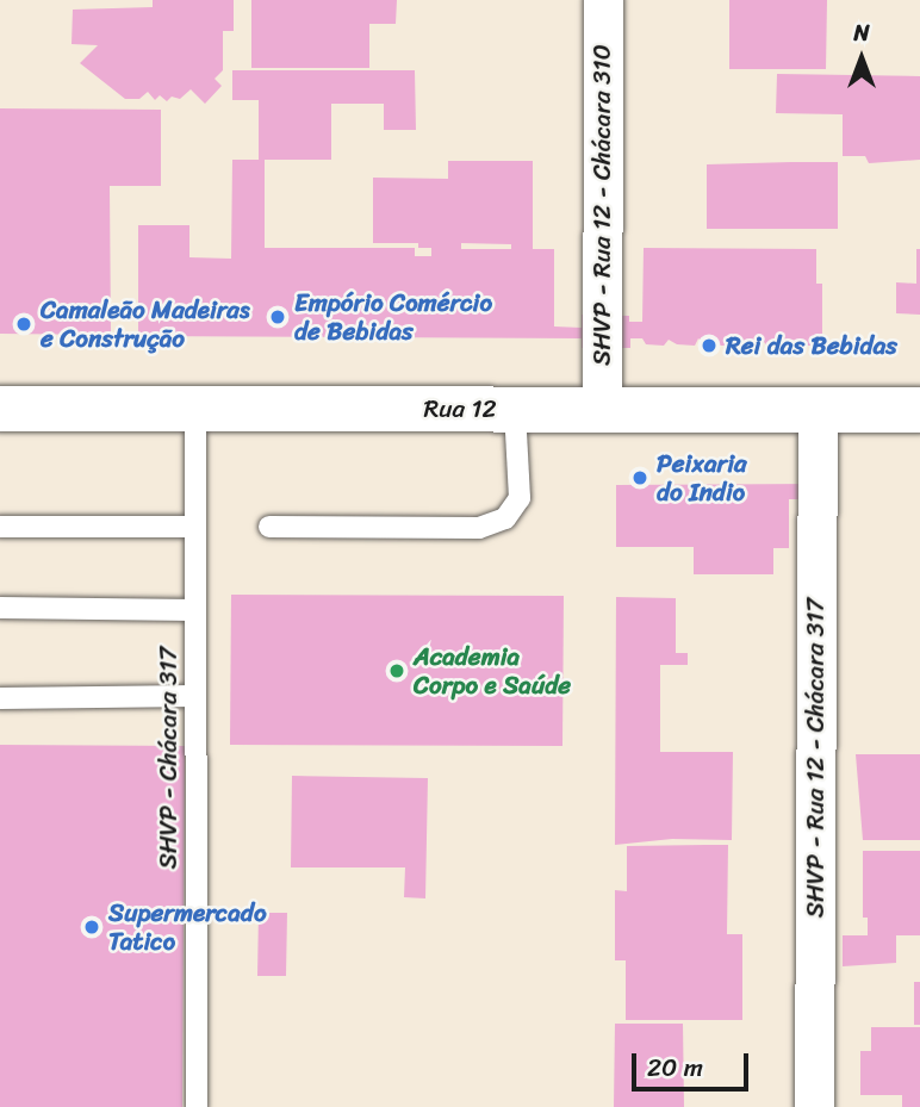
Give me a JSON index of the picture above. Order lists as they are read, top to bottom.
{
  "streets": {
    "street": ["SHVP - Rua 12 - Chácara 310", "Rua 12", "SHVP - Rua 12 - Chácara 317"],
    "lane": ["SHVP - Chácara 317"]
  },
  "crossings": [
    ["SHVP - Rua 12 - Chácara 310", "Rua 12"],
    ["Rua 12", "SHVP - Chácara 317"],
    ["Rua 12", "SHVP - Rua 12 - Chácara 317"]
  ],
  "places": [
    "Empório Comércio de Bebidas",
    "Camaleão Madeiras e Construção",
    "Rei das Bebidas",
    "Peixaria do Indio",
    "Academia Corpo e Saúde",
    "Supermercado Tatico"
  ],
  "scale_bar": "20 m",
  "north": "top"
}
